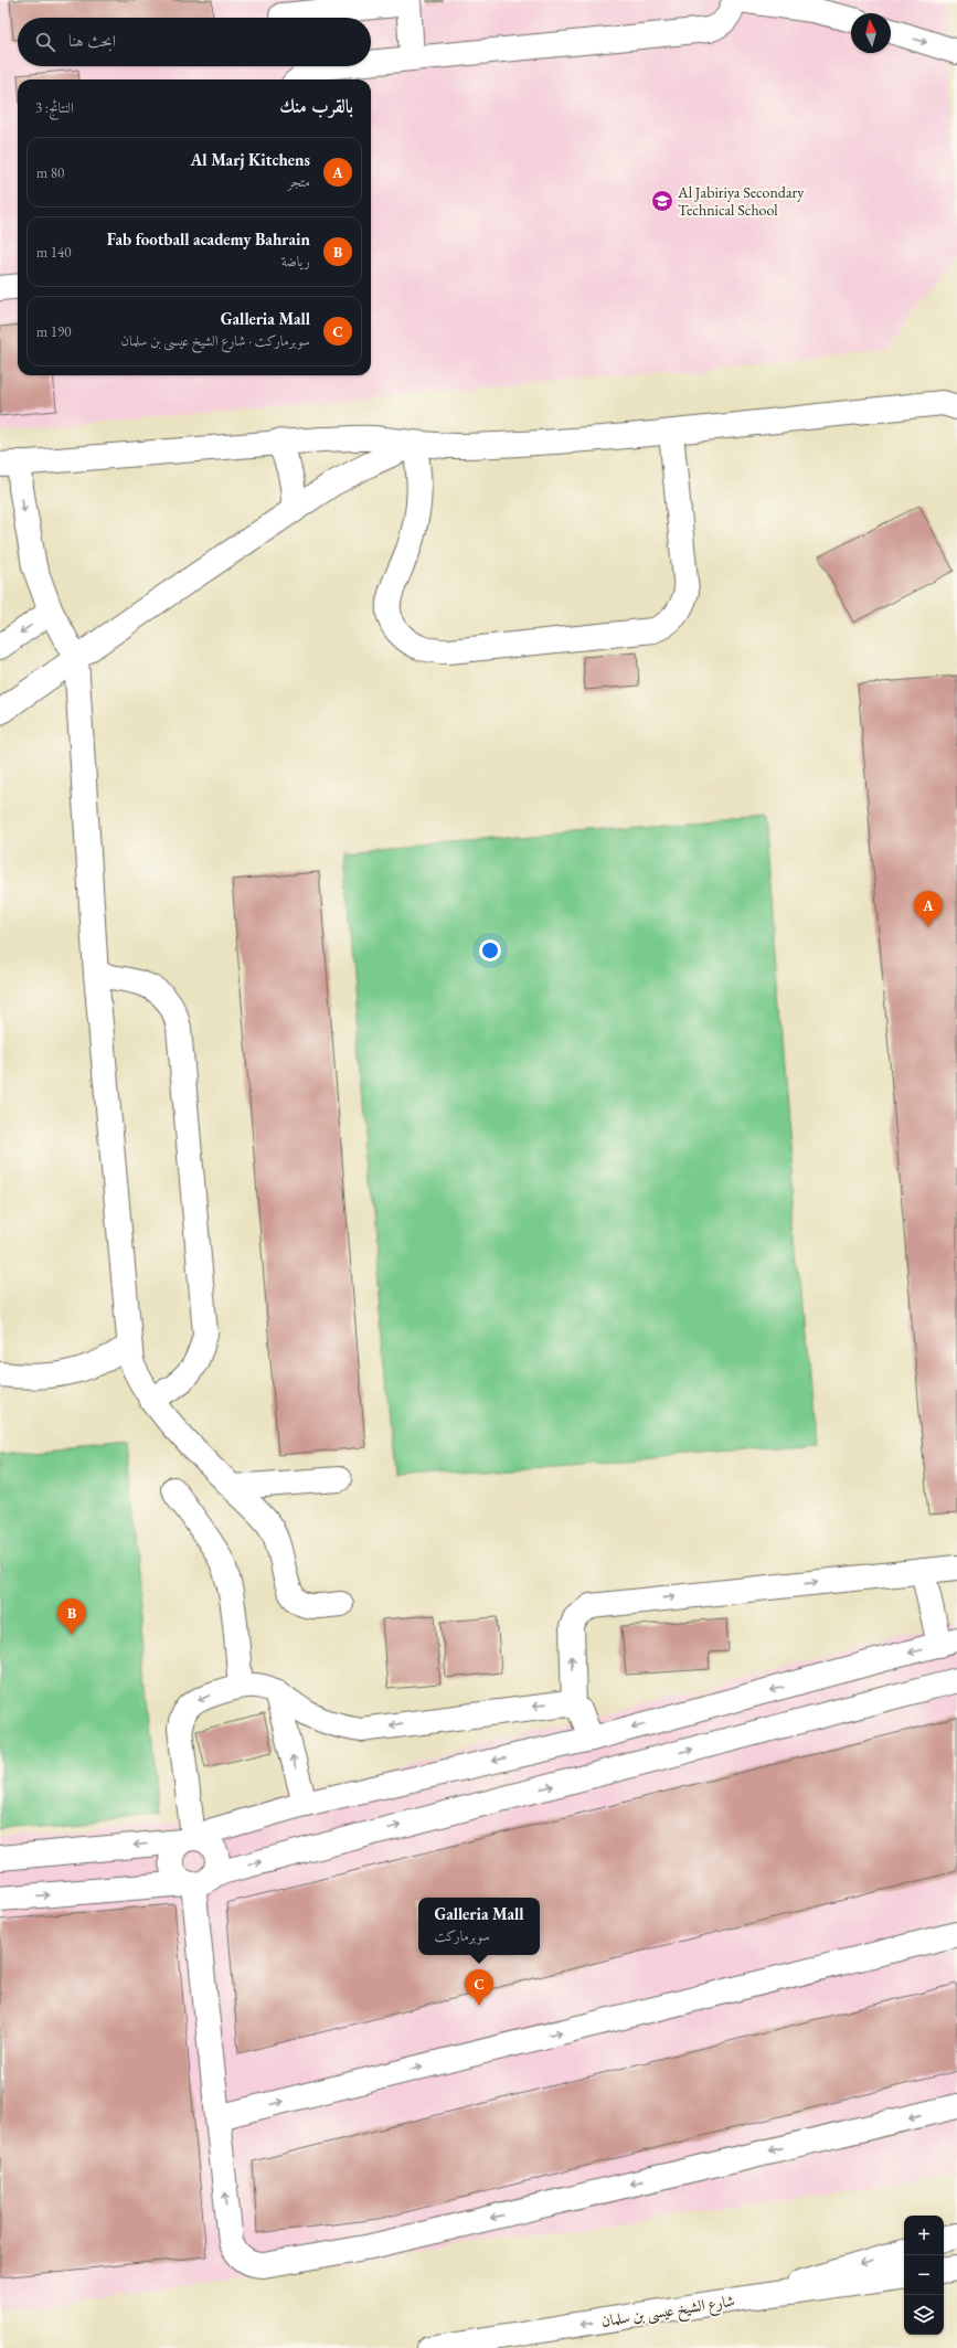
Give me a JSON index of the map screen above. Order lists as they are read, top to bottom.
{
  "streets": {
    "main road": ["شارع الشيخ عيسى بن سلمان"]
  },
  "one_way": ["شارع الشيخ عيسى بن سلمان"],
  "places": {
    "school or university": ["Al Jabiriya Secondary Technical School"]
  },
  "north": "top",
  "page": {
    "search": "ابحث هنا",
    "heading": ["بالقرب منك", "النتائج: 3"],
    "list": [
      {
        "mark": "A",
        "name": "Al Marj Kitchens",
        "note": "متجر",
        "value": "80 m"
      },
      {
        "mark": "B",
        "name": "Fab football academy Bahrain",
        "note": "رياضة",
        "value": "140 m"
      },
      {
        "mark": "C",
        "name": "Galleria Mall",
        "note": "سوبرماركت · شارع الشيخ عيسى بن سلمان",
        "value": "190 m"
      }
    ],
    "pins": ["A", "B", "C"],
    "popup": ["Galleria Mall", "سوبرماركت"],
    "map_buttons": ["+", "−"]
  }
}
